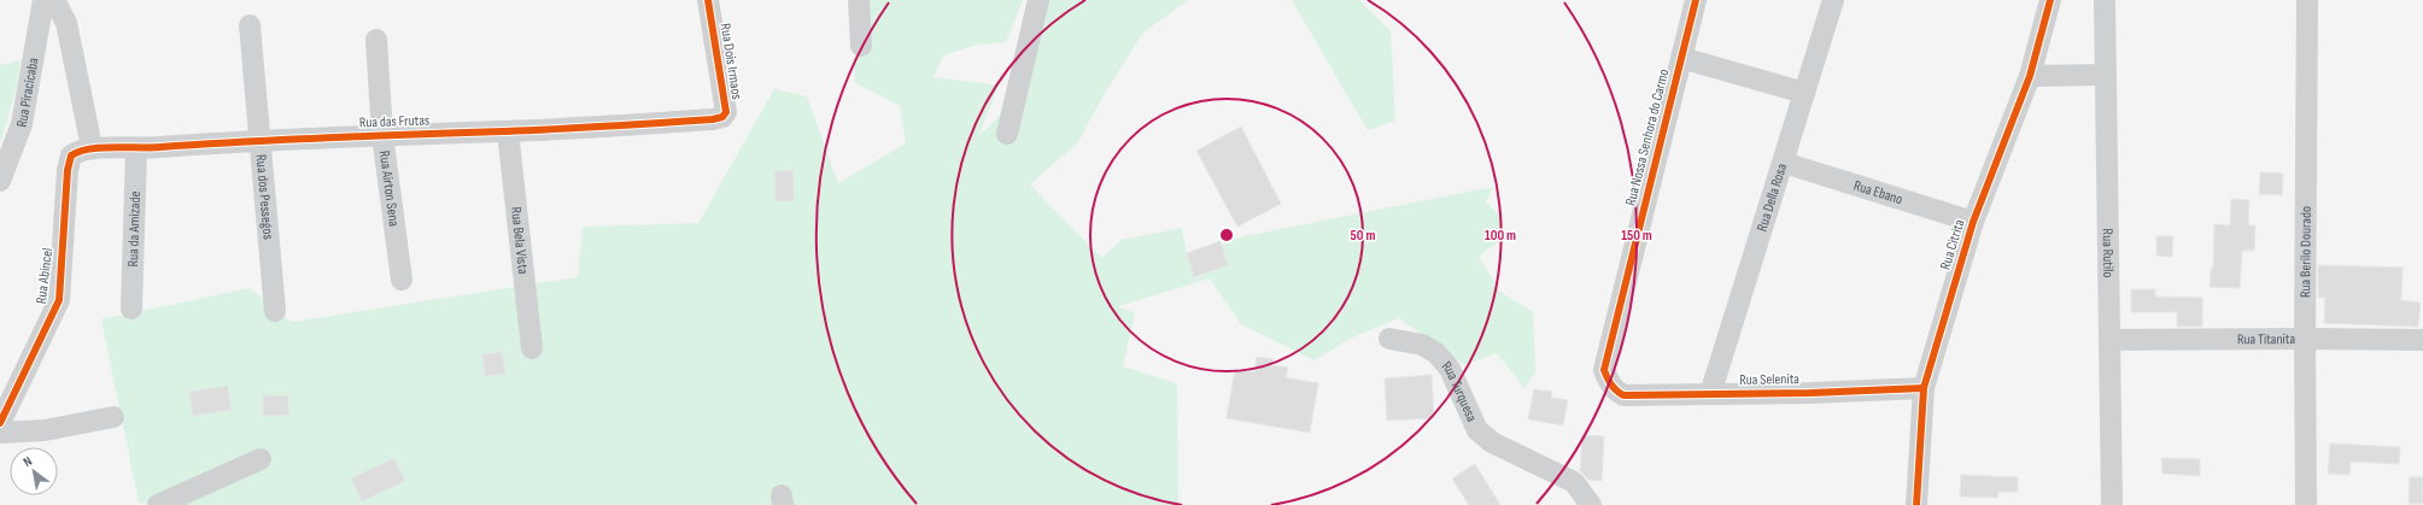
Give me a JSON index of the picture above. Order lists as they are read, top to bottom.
{
  "streets": {
    "street": [
      "Rua Dois Irmaos",
      "Rua Piracicaba",
      "Rua das Frutas",
      "Rua Nossa Senhora do Carmo",
      "Rua Airton Sena",
      "Rua Ebano",
      "Rua dos Pessegos",
      "Rua Della Rosa",
      "Rua da Amizade",
      "Rua Bela Vista",
      "Rua Citrita",
      "Rua Rutilo",
      "Rua Berilo Dourado",
      "Rua Abincel",
      "Rua Titanita",
      "Rua Selenita",
      "Rua Turquesa"
    ]
  },
  "crossings": [
    ["Rua Dois Irmaos", "Rua das Frutas"],
    ["Rua das Frutas", "Rua Airton Sena"],
    ["Rua das Frutas", "Rua dos Pessegos"],
    ["Rua das Frutas", "Rua da Amizade"],
    ["Rua das Frutas", "Rua Bela Vista"],
    ["Rua das Frutas", "Rua Abincel"],
    ["Rua Nossa Senhora do Carmo", "Rua Della Rosa"],
    ["Rua Nossa Senhora do Carmo", "Rua Selenita"],
    ["Rua Ebano", "Rua Della Rosa"],
    ["Rua Ebano", "Rua Citrita"],
    ["Rua Della Rosa", "Rua Selenita"],
    ["Rua Citrita", "Rua Selenita"],
    ["Rua Rutilo", "Rua Titanita"],
    ["Rua Berilo Dourado", "Rua Titanita"]
  ],
  "north": "top left",
  "rings": ["50 m", "100 m", "150 m"]
}
